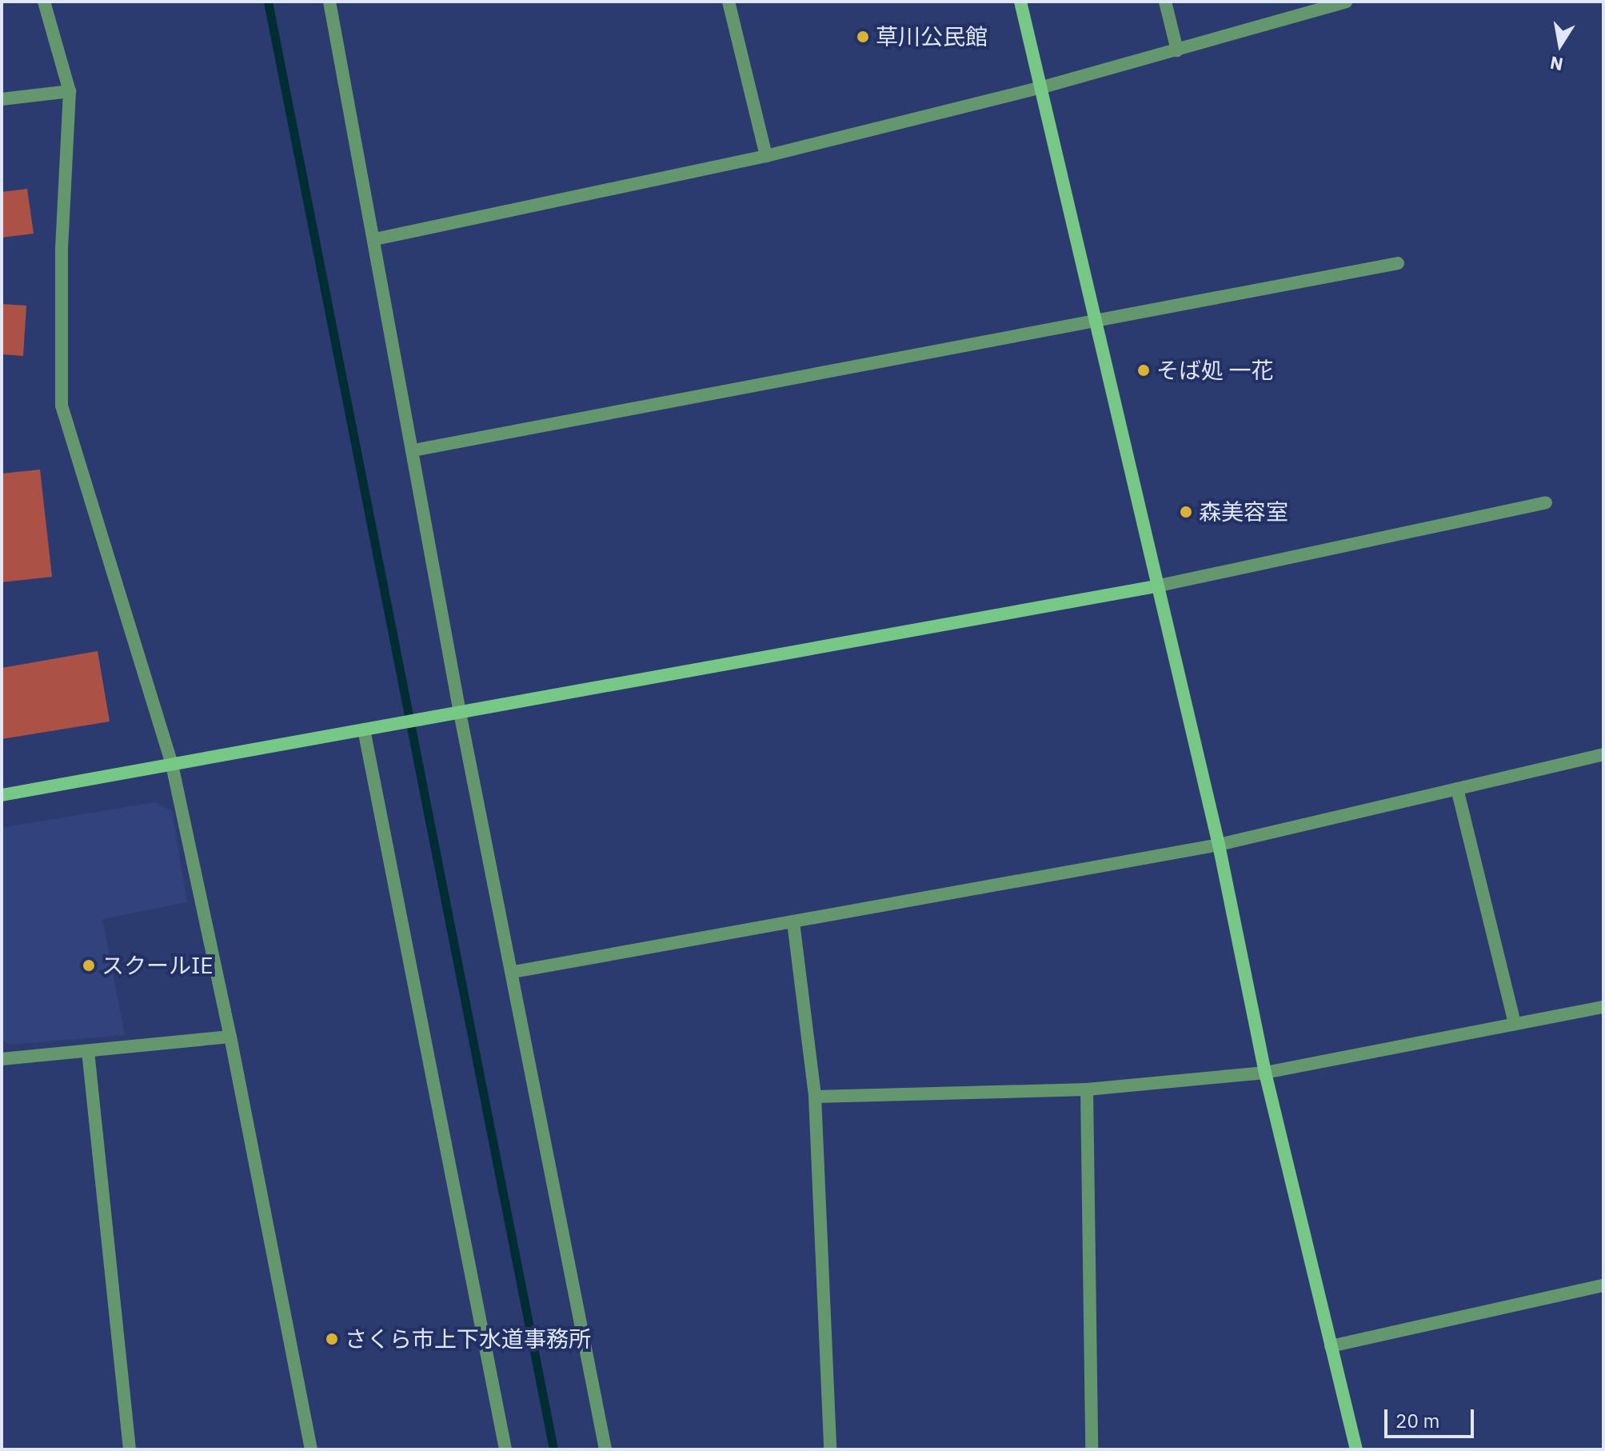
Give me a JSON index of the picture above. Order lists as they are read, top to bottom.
{
  "places": [
    "草川公民館",
    "そば処 一花",
    "森美容室",
    "スクールIE",
    "さくら市上下水道事務所"
  ],
  "scale_bar": "20 m",
  "north": "bottom"
}
